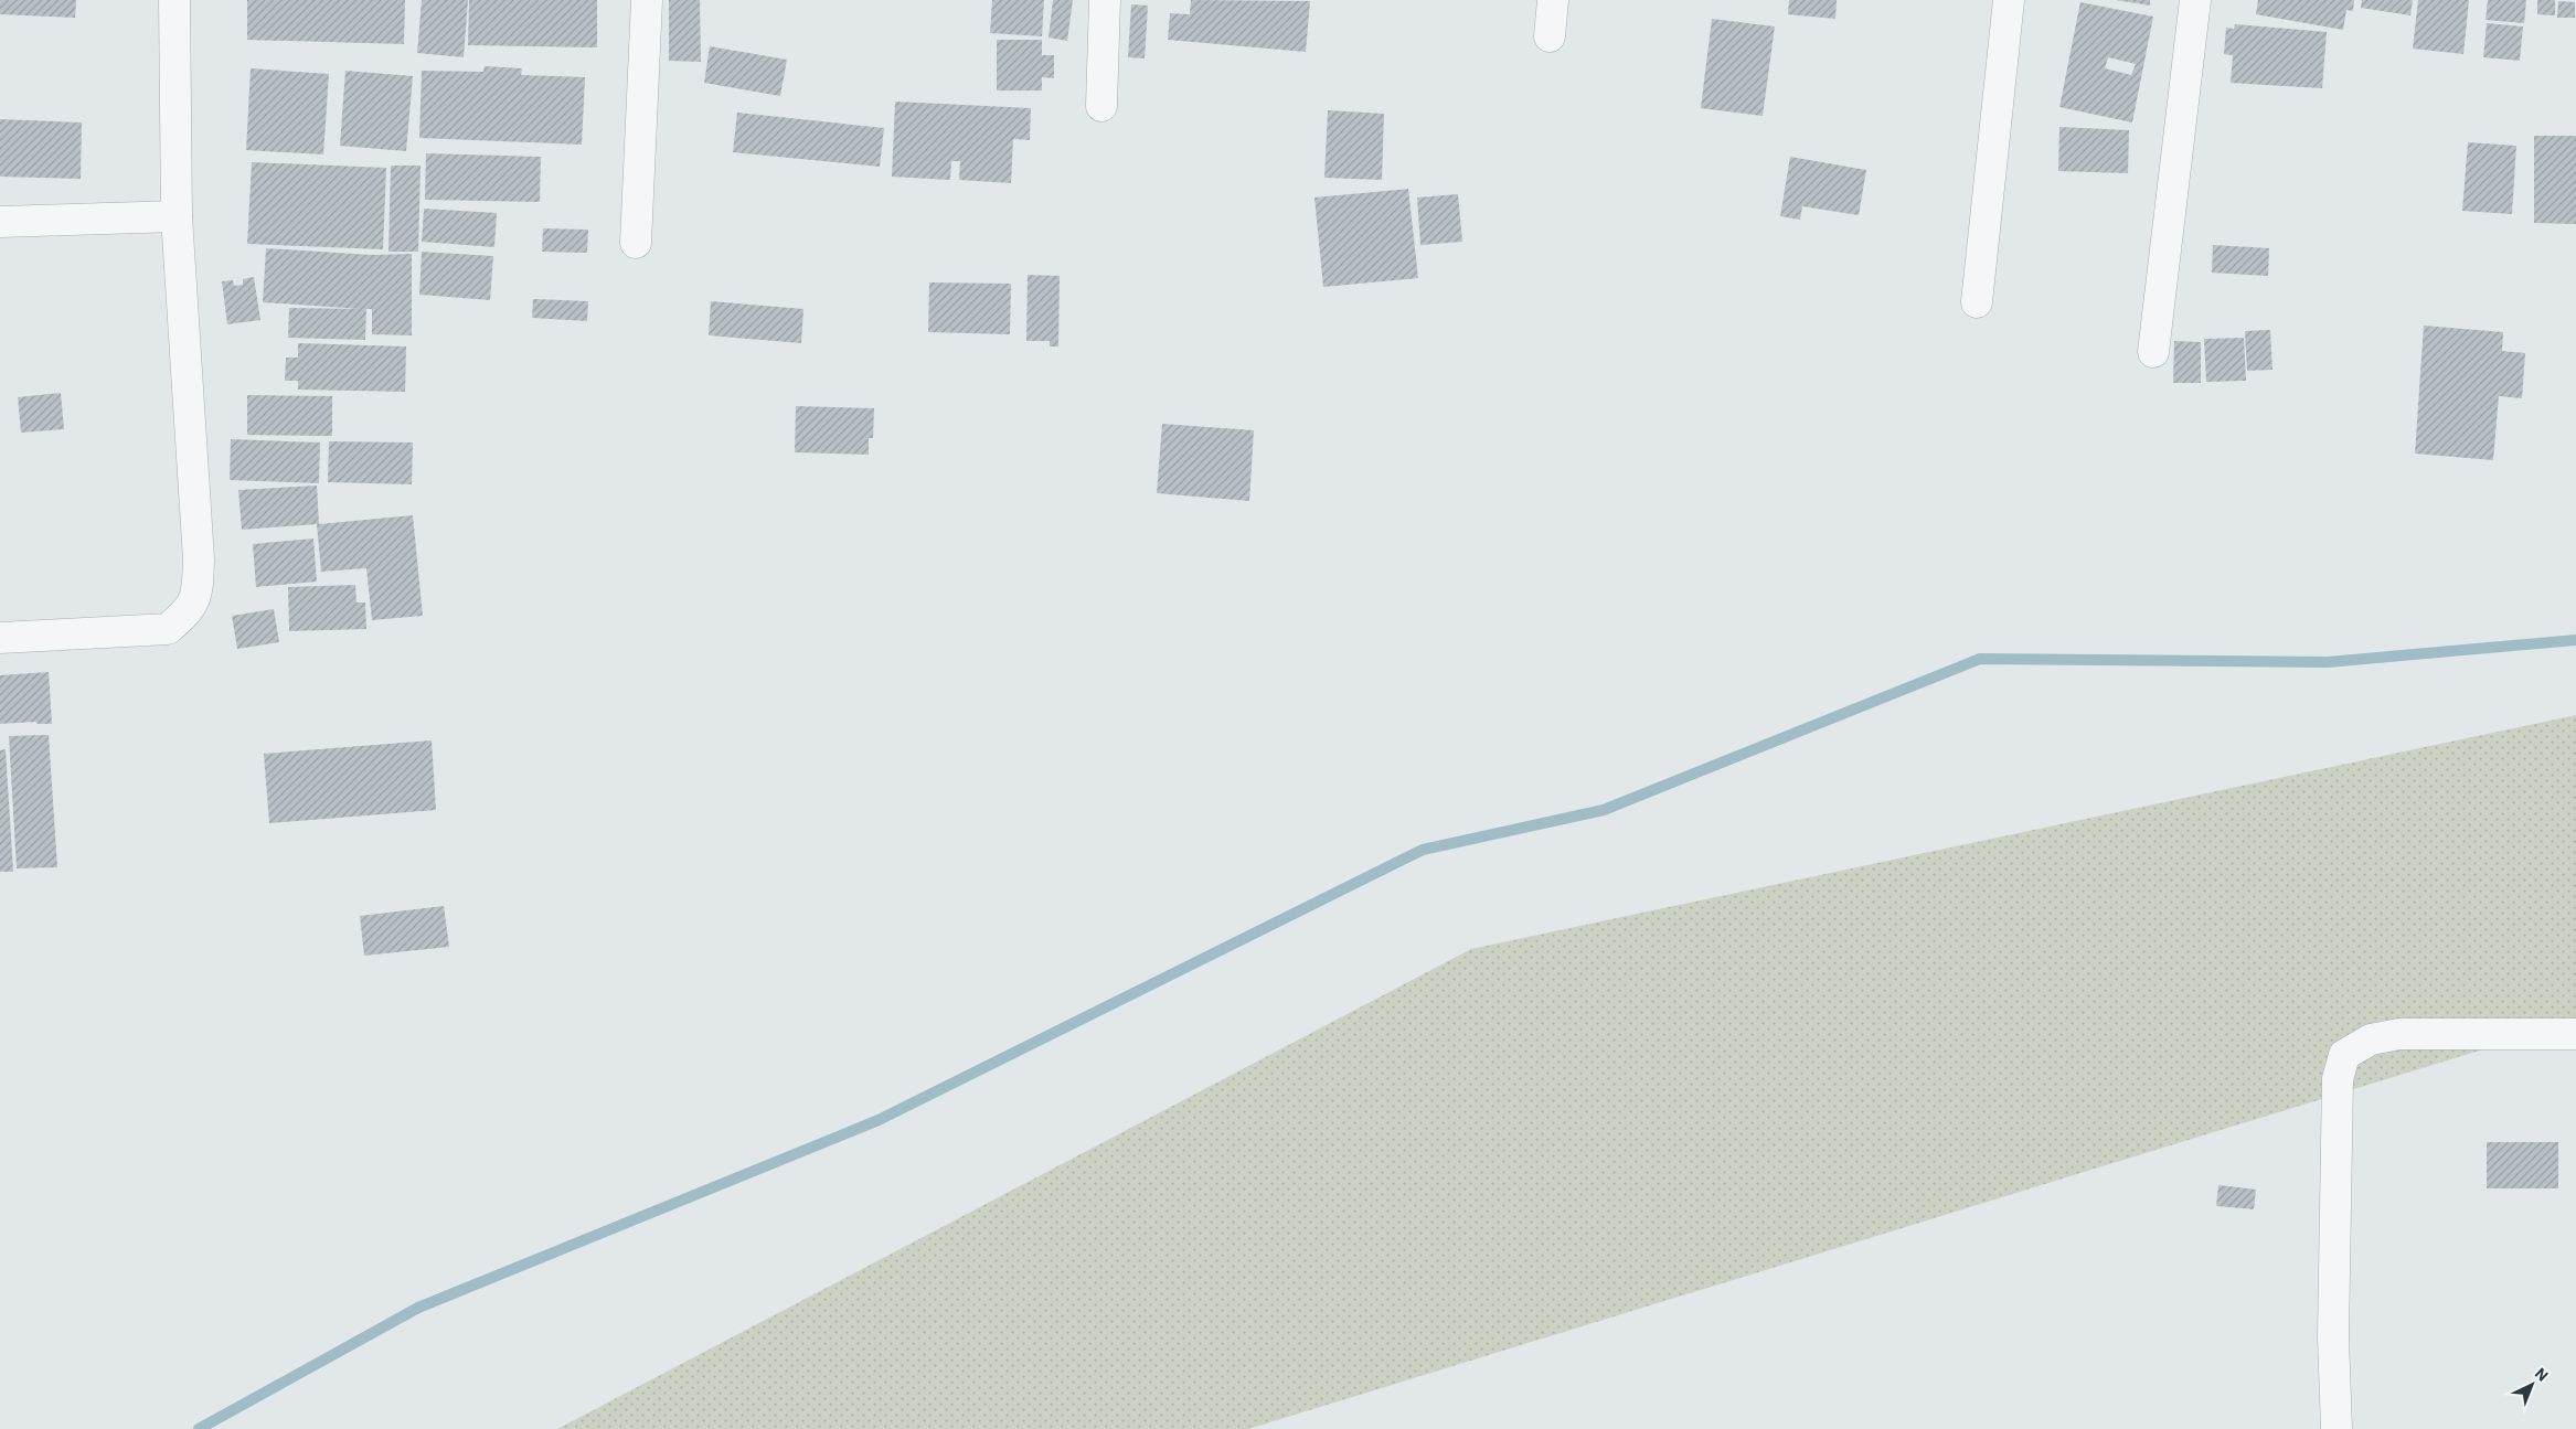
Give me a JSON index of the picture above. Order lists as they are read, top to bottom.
{
  "north": "top right"
}
